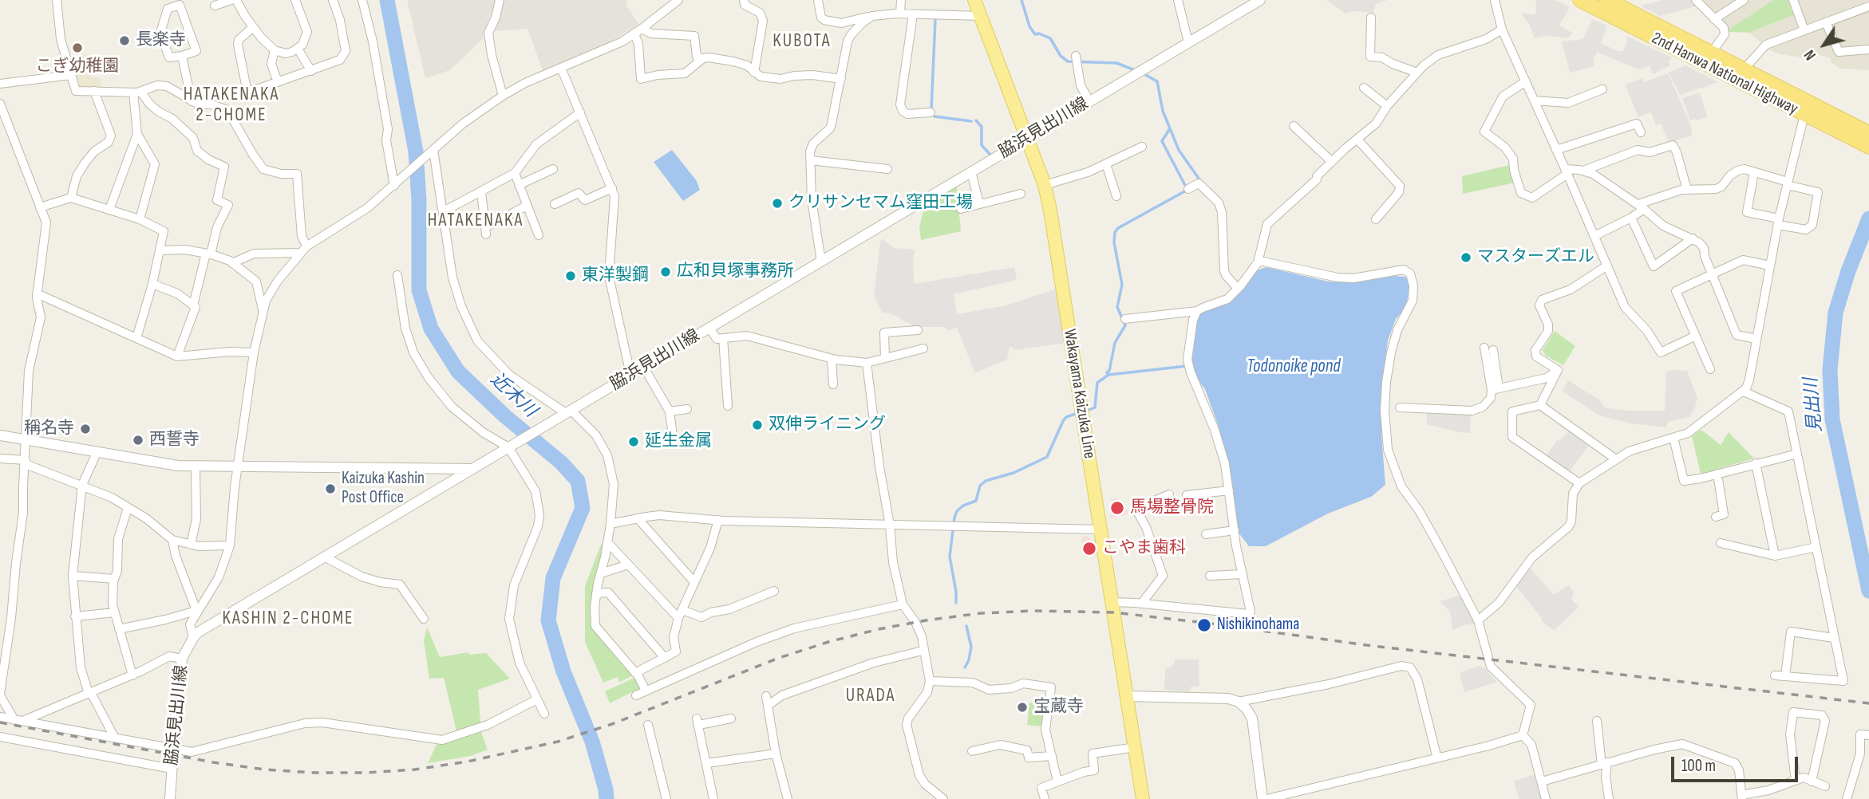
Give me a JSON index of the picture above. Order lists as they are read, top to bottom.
{
  "streets": {
    "highway": ["2nd Hanwa National Highway"],
    "main road": ["Wakayama Kaizuka Line"],
    "street": ["脇浜見出川線"]
  },
  "crossings": [
    ["脇浜見出川線", "Wakayama Kaizuka Line"]
  ],
  "districts": [
    "KUBOTA",
    "HATAKENAKA 2-CHOME",
    "HATAKENAKA",
    "KASHIN 2-CHOME",
    "URADA"
  ],
  "water": ["Todonoike pond", "近木川", "見出川"],
  "places": [
    "長楽寺",
    "こぎ幼稚園",
    "クリサンセマム窪田工場",
    "マスターズエル",
    "広和貝塚事務所",
    "東洋製鋼",
    "双伸ライニング",
    "稱名寺",
    "西誓寺",
    "延生金属",
    "Kaizuka Kashin Post Office",
    "馬場整骨院",
    "こやま歯科",
    "Nishikinohama",
    "宝蔵寺"
  ],
  "scale_bar": "100 m",
  "north": "bottom left"
}
